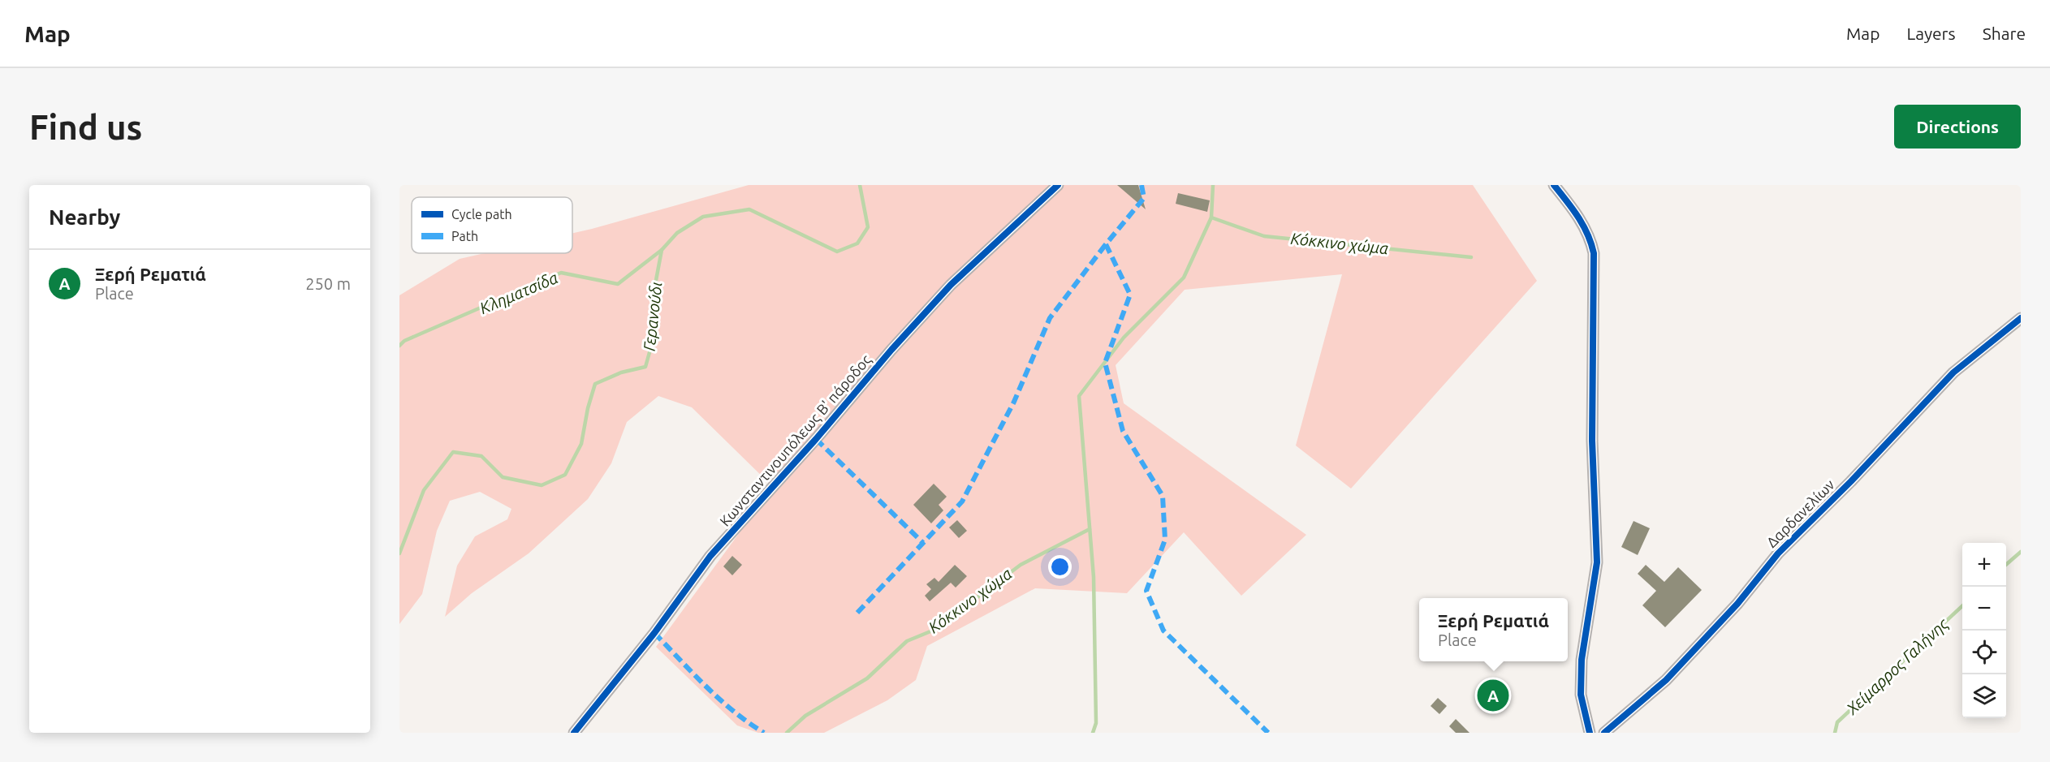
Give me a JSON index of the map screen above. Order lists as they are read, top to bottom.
{
  "streets": {
    "street": ["Κωνσταντινουπόλεως Β' πάροδος", "Δαρδανελίων"]
  },
  "water": [
    "Κόκκινο χώμα",
    "Κληματσίδα",
    "Γερανούδι",
    "Χείμαρρος Γαλήνης"
  ],
  "legend": ["Cycle path", "Path"],
  "page": {
    "header": "Map",
    "nav": ["Map", "Layers", "Share"],
    "buttons": "Directions",
    "title": "Find us",
    "heading": "Nearby",
    "list": [
      {
        "mark": "A",
        "name": "Ξερή Ρεματιά",
        "note": "Place",
        "value": "250 m"
      }
    ],
    "map_buttons": ["+", "−"],
    "popup": ["Ξερή Ρεματιά", "Place"],
    "pins": "A"
  }
}
